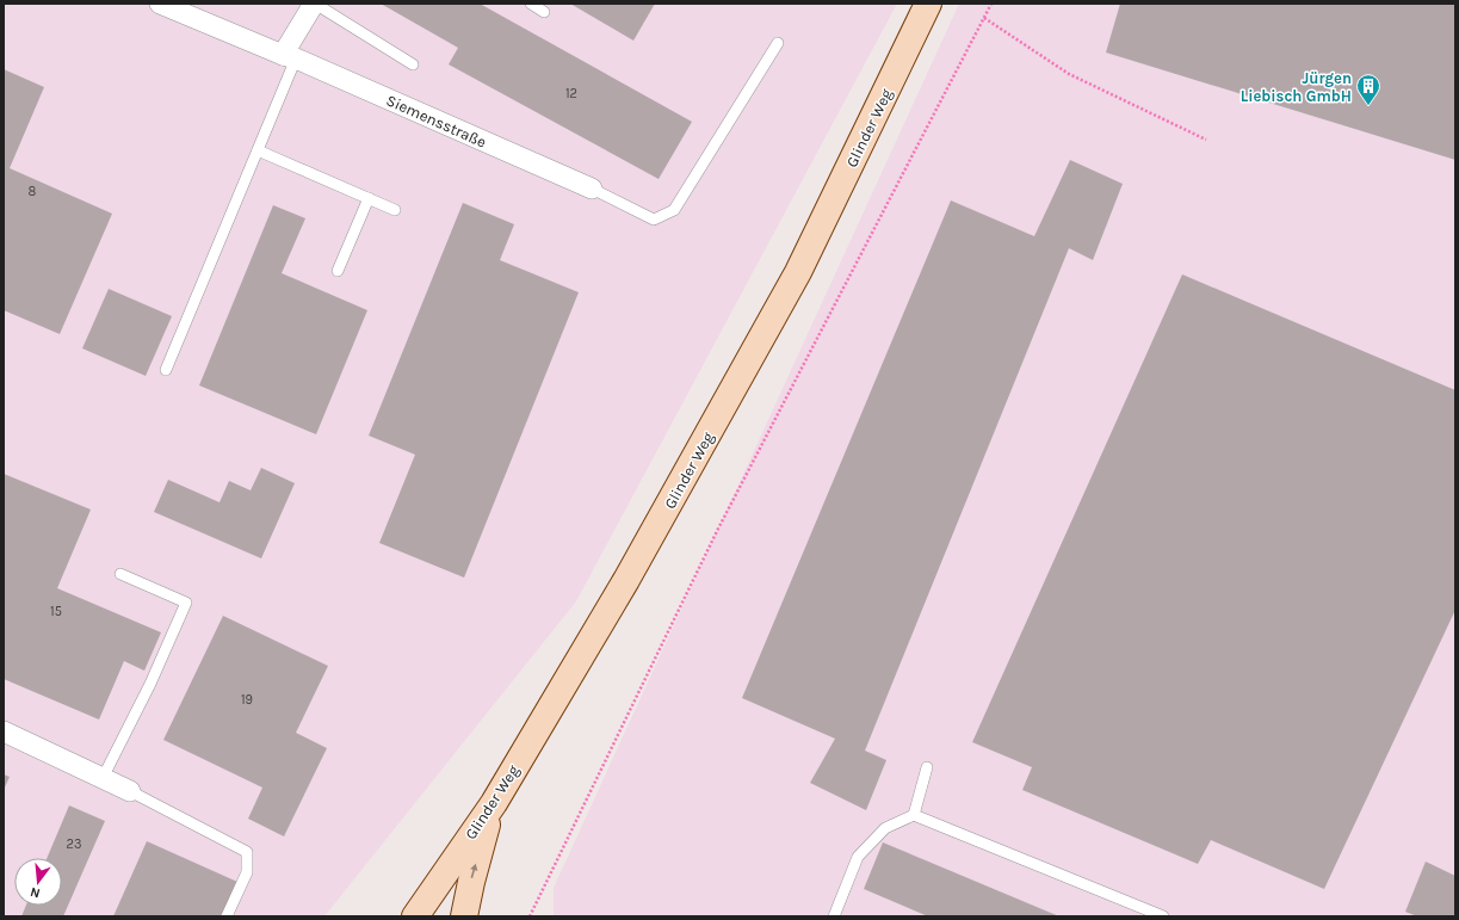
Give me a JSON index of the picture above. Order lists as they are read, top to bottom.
{
  "streets": {
    "main road": ["Glinder Weg"],
    "street": ["Siemensstraße"]
  },
  "places": {
    "building": ["Jürgen Liebisch GmbH"]
  },
  "house_numbers": [
    "12",
    "8",
    "15",
    "19",
    "23"
  ],
  "north": "bottom"
}
